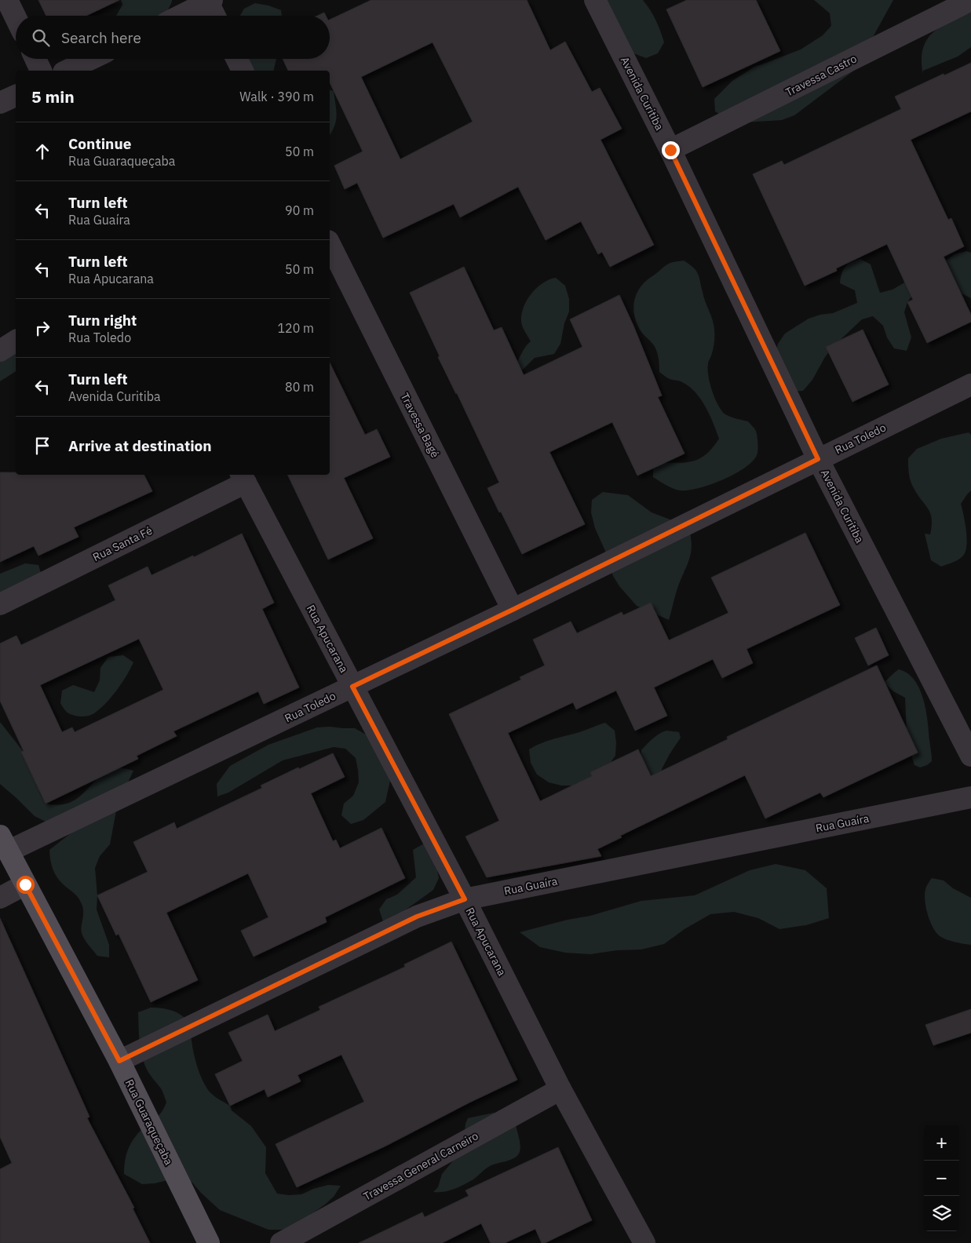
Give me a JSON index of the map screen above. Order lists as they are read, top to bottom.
{
  "streets": {
    "main road": ["Rua Guaraqueçaba"],
    "street": [
      "Travessa Castro",
      "Avenida Curitiba",
      "Travessa Bagé",
      "Rua Toledo",
      "Rua Santa Fé",
      "Rua Apucarana",
      "Rua Guaíra",
      "Travessa General Carneiro"
    ]
  },
  "crossings": [
    ["Travessa Castro", "Avenida Curitiba"],
    ["Avenida Curitiba", "Rua Toledo"],
    ["Travessa Bagé", "Rua Toledo"],
    ["Rua Toledo", "Rua Apucarana"],
    ["Rua Toledo", "Rua Guaraqueçaba"],
    ["Rua Santa Fé", "Rua Apucarana"],
    ["Rua Apucarana", "Rua Guaíra"],
    ["Rua Apucarana", "Travessa General Carneiro"],
    ["Rua Guaíra", "Rua Guaraqueçaba"]
  ],
  "page": {
    "search": "Search here",
    "heading": ["5 min", "Walk · 390 m"],
    "list": [
      ["Continue", "Rua Guaraqueçaba", "50 m"],
      ["Turn left", "Rua Guaíra", "90 m"],
      ["Turn left", "Rua Apucarana", "50 m"],
      ["Turn right", "Rua Toledo", "120 m"],
      ["Turn left", "Avenida Curitiba", "80 m"],
      "Arrive at destination"
    ],
    "map_buttons": ["+", "−"]
  }
}
